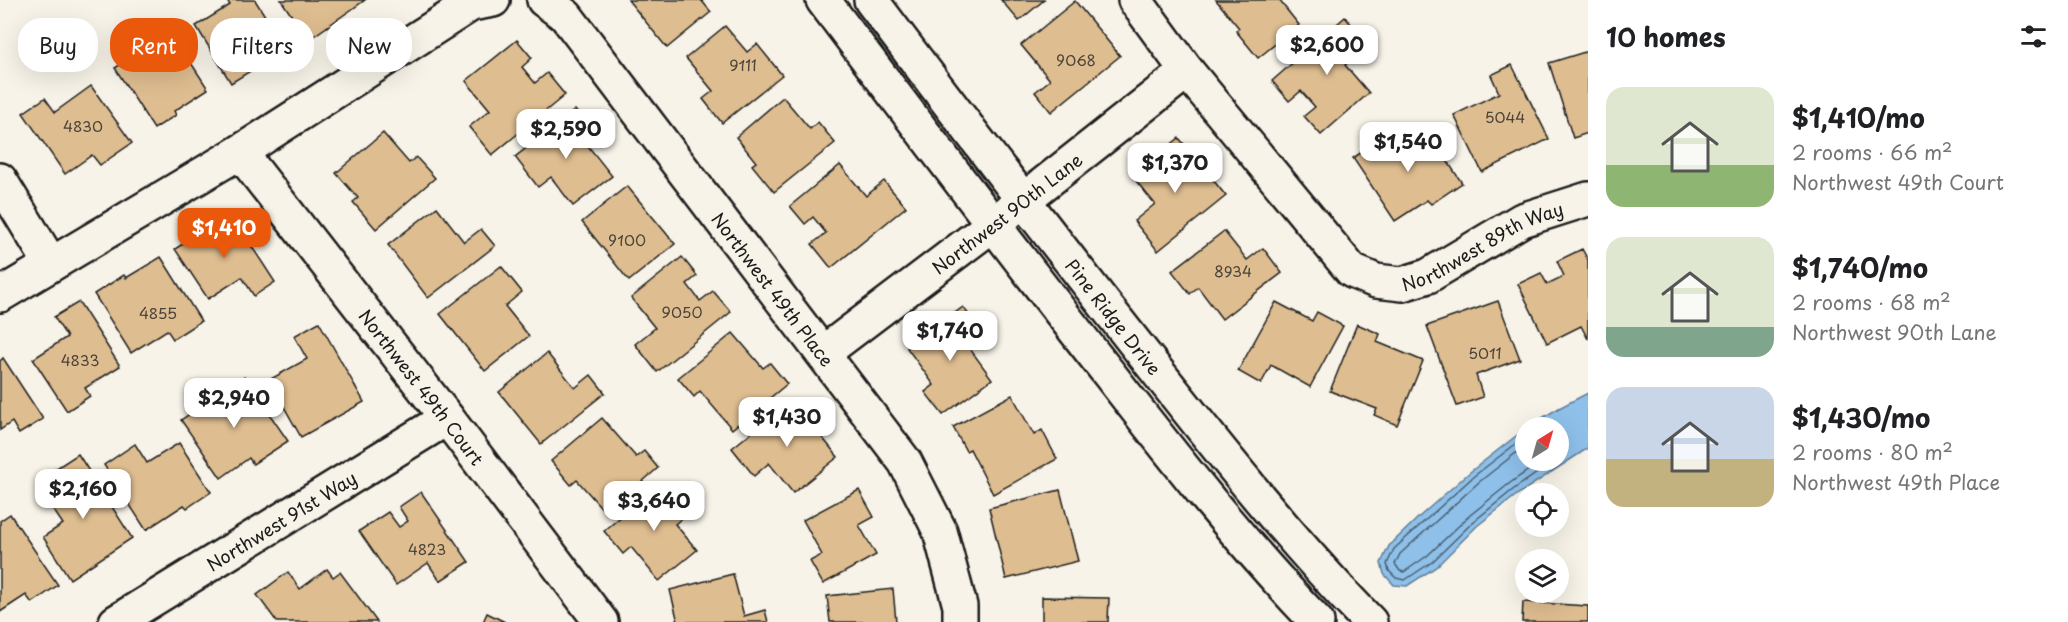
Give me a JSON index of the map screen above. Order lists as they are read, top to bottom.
{
  "streets": {
    "street": [
      "Northwest 90th Lane",
      "Northwest 89th Way",
      "Northwest 49th Place",
      "Pine Ridge Drive",
      "Northwest 49th Court",
      "Northwest 91st Way"
    ]
  },
  "crossings": [
    ["Northwest 90th Lane", "Northwest 89th Way"],
    ["Northwest 90th Lane", "Northwest 49th Place"],
    ["Northwest 90th Lane", "Pine Ridge Drive"],
    ["Northwest 49th Court", "Northwest 91st Way"]
  ],
  "house_numbers": [
    "9068",
    "9111",
    "5044",
    "4830",
    "9100",
    "8934",
    "9050",
    "4855",
    "5011",
    "4833",
    "4823"
  ],
  "north": "top right",
  "page": {
    "heading": "10 homes",
    "chip": [
      "Buy",
      "Rent",
      "Filters",
      "New"
    ],
    "price": [
      "$2,600",
      "$2,590",
      "$1,540",
      "$1,370",
      "$1,410",
      "$1,740",
      "$2,940",
      "$1,430",
      "$2,160",
      "$3,640"
    ],
    "list": [
      {
        "name": "$1,410/mo",
        "note": "2 rooms · 66 m² · Northwest 49th Court"
      },
      {
        "name": "$1,740/mo",
        "note": "2 rooms · 68 m² · Northwest 90th Lane"
      },
      {
        "name": "$1,430/mo",
        "note": "2 rooms · 80 m² · Northwest 49th Place"
      }
    ]
  }
}
